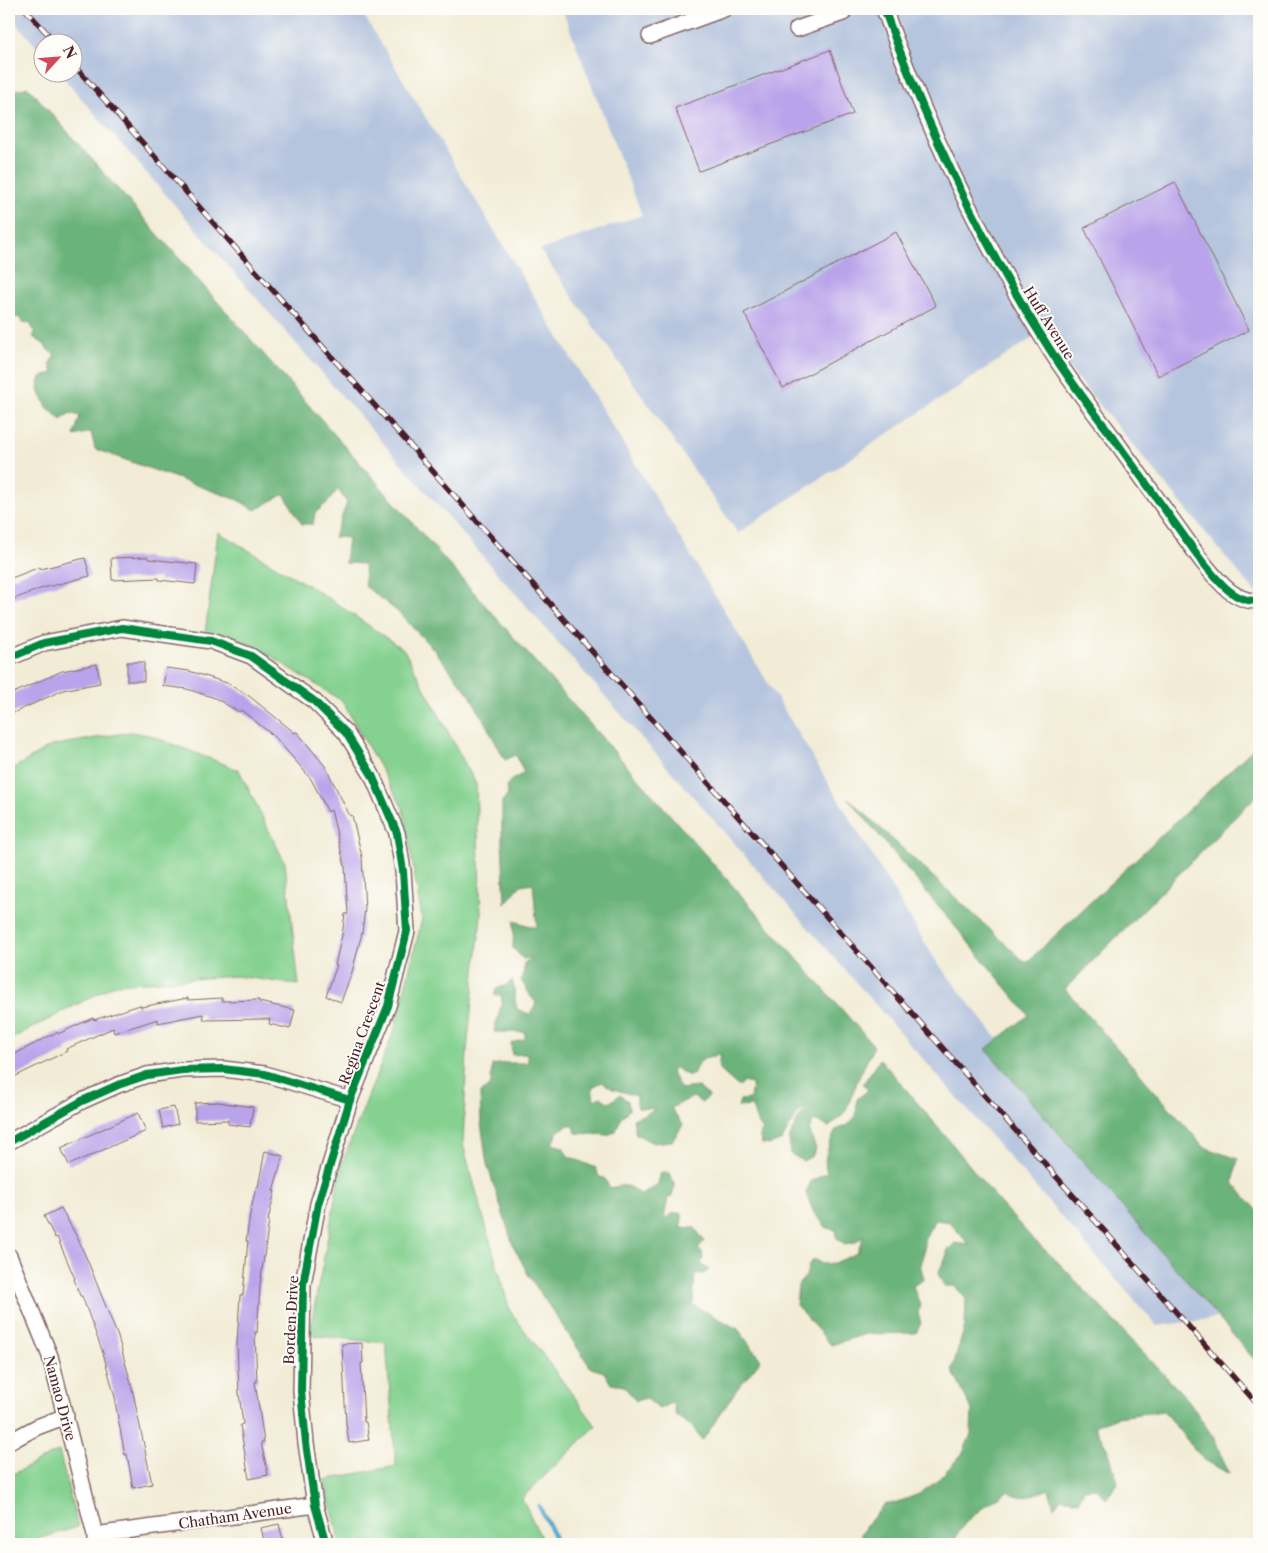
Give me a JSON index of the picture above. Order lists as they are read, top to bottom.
{
  "streets": {
    "street": [
      "Huff Avenue",
      "Regina Crescent",
      "Borden Drive",
      "Namao Drive",
      "Chatham Avenue"
    ]
  },
  "crossings": [
    ["Regina Crescent", "Borden Drive"],
    ["Borden Drive", "Chatham Avenue"],
    ["Namao Drive", "Chatham Avenue"]
  ],
  "north": "top right"
}
